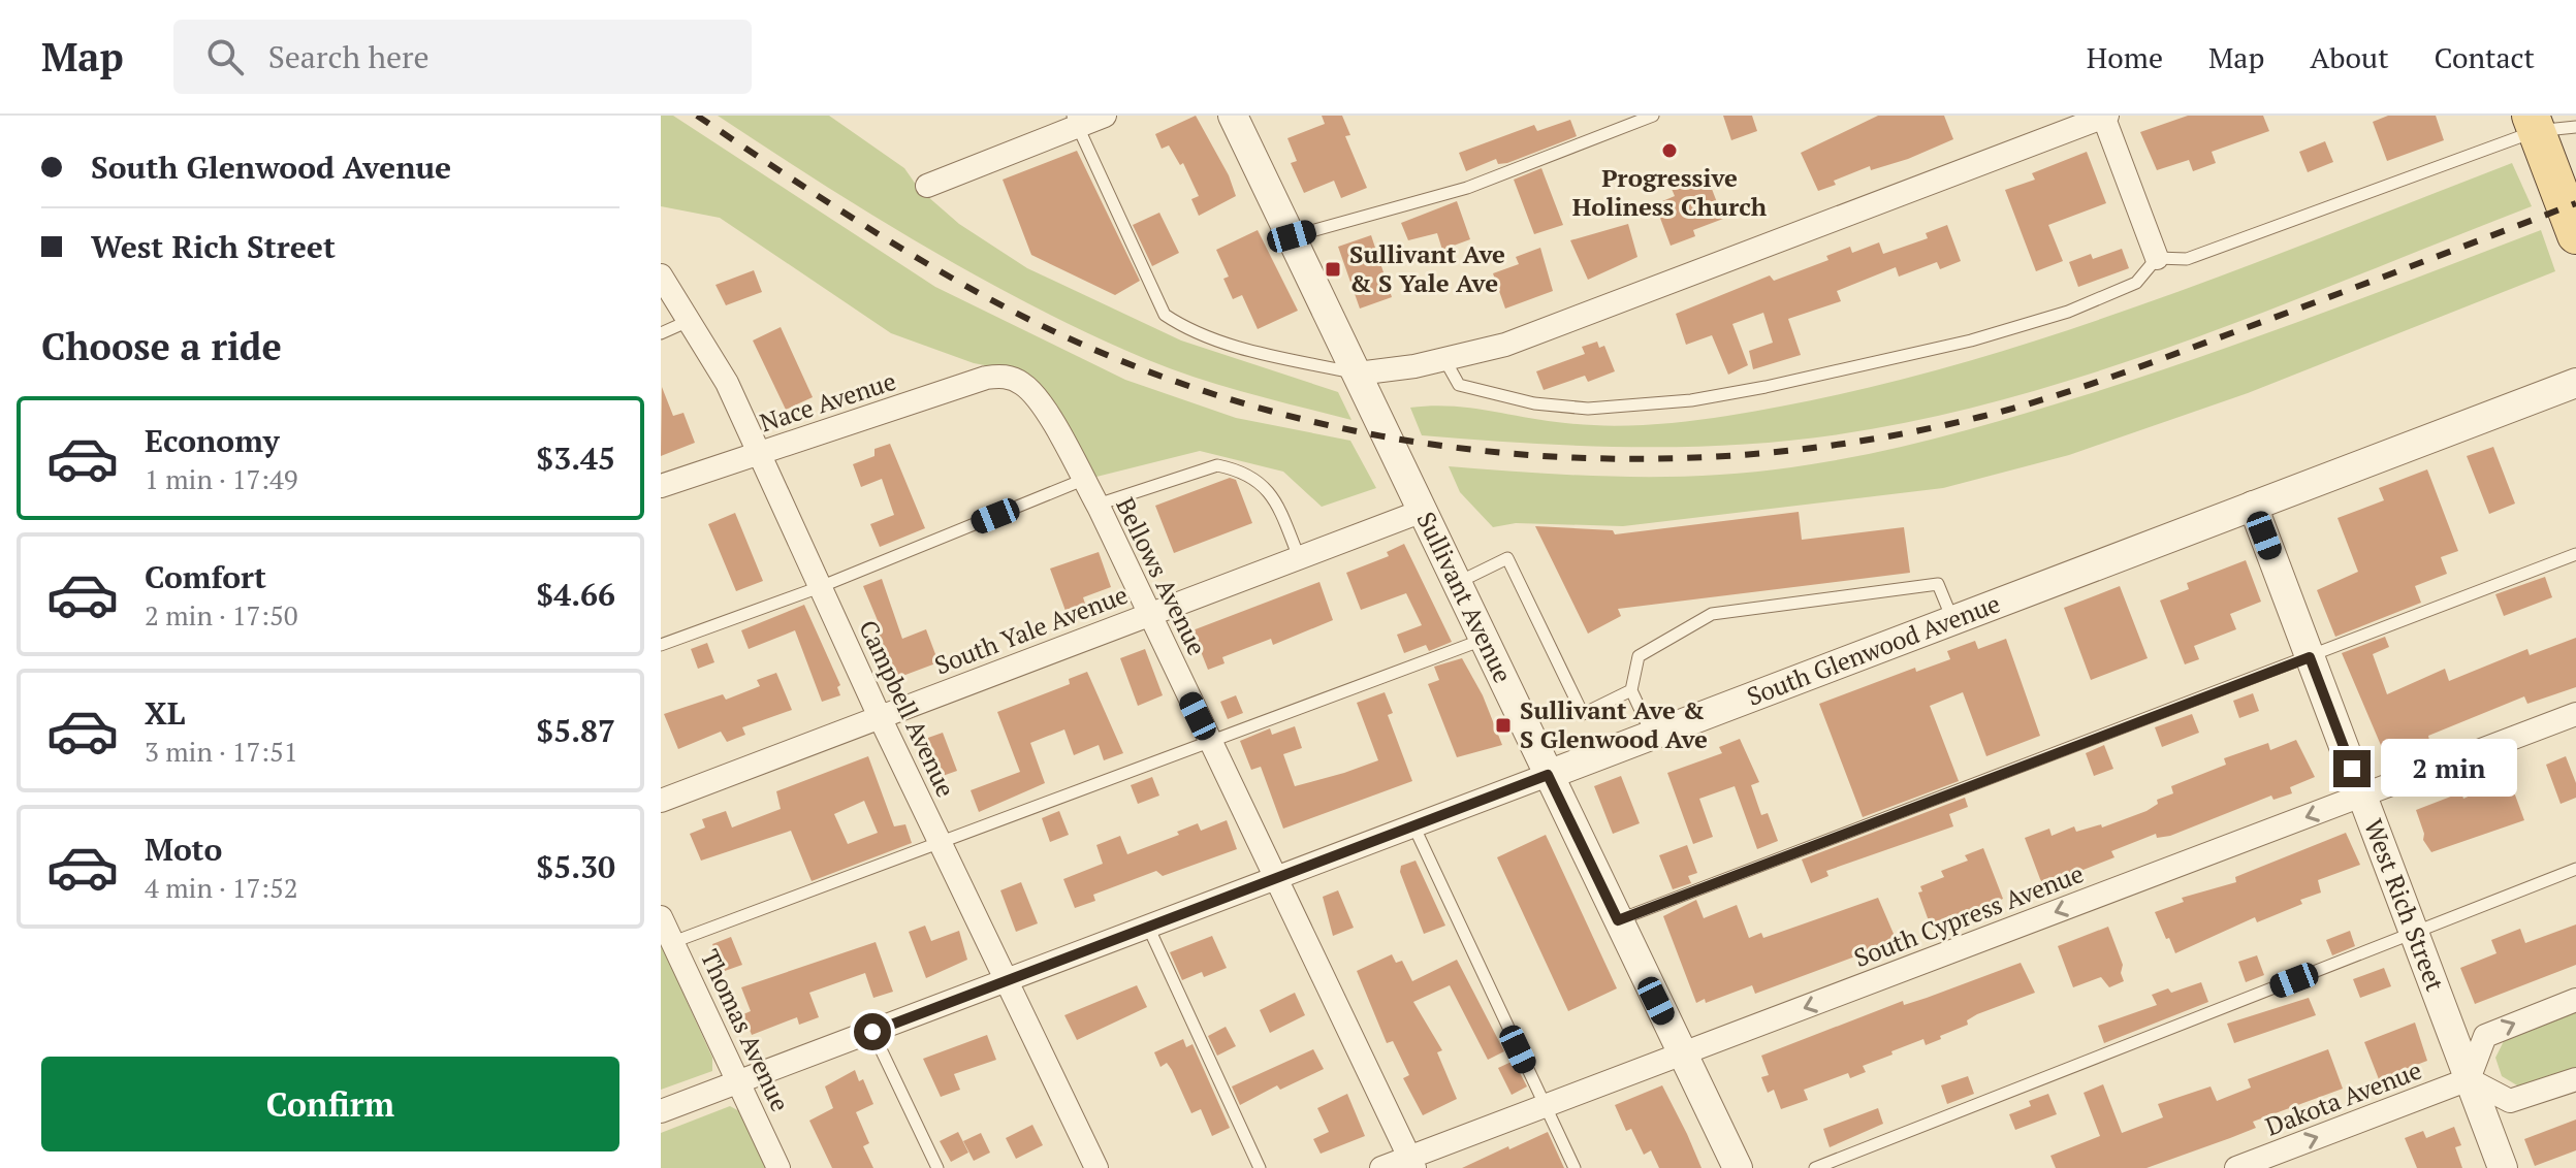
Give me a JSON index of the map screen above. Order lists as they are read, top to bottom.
{
  "streets": {
    "street": [
      "Nace Avenue",
      "Bellows Avenue",
      "Sullivant Avenue",
      "South Yale Avenue",
      "South Glenwood Avenue",
      "Campbell Avenue",
      "West Rich Street",
      "South Cypress Avenue",
      "Thomas Avenue",
      "Dakota Avenue"
    ]
  },
  "crossings": [
    ["Nace Avenue", "Bellows Avenue"],
    ["Nace Avenue", "Campbell Avenue"],
    ["Bellows Avenue", "South Yale Avenue"],
    ["Bellows Avenue", "South Glenwood Avenue"],
    ["Bellows Avenue", "South Cypress Avenue"],
    ["Sullivant Avenue", "South Yale Avenue"],
    ["Sullivant Avenue", "South Glenwood Avenue"],
    ["Sullivant Avenue", "South Cypress Avenue"],
    ["South Yale Avenue", "Campbell Avenue"],
    ["South Glenwood Avenue", "Campbell Avenue"],
    ["South Glenwood Avenue", "West Rich Street"],
    ["South Glenwood Avenue", "Thomas Avenue"],
    ["West Rich Street", "South Cypress Avenue"],
    ["West Rich Street", "Dakota Avenue"]
  ],
  "one_way": ["South Cypress Avenue", "Dakota Avenue"],
  "places": {
    "other": ["Progressive Holiness Church"],
    "transit": ["Sullivant Ave & S Yale Ave", "Sullivant Ave & S Glenwood Ave"]
  },
  "page": {
    "header": "Map",
    "search": "Search here",
    "nav": [
      "Home",
      "Map",
      "About",
      "Contact"
    ],
    "banner": ["South Glenwood Avenue", "West Rich Street"],
    "heading": "Choose a ride",
    "list": [
      {
        "name": "Economy",
        "note": "1 min · 17:49",
        "value": "$3.45"
      },
      {
        "name": "Comfort",
        "note": "2 min · 17:50",
        "value": "$4.66"
      },
      {
        "name": "XL",
        "note": "3 min · 17:51",
        "value": "$5.87"
      },
      {
        "name": "Moto",
        "note": "4 min · 17:52",
        "value": "$5.30"
      }
    ],
    "bubble": "2 min",
    "buttons": "Confirm"
  }
}
